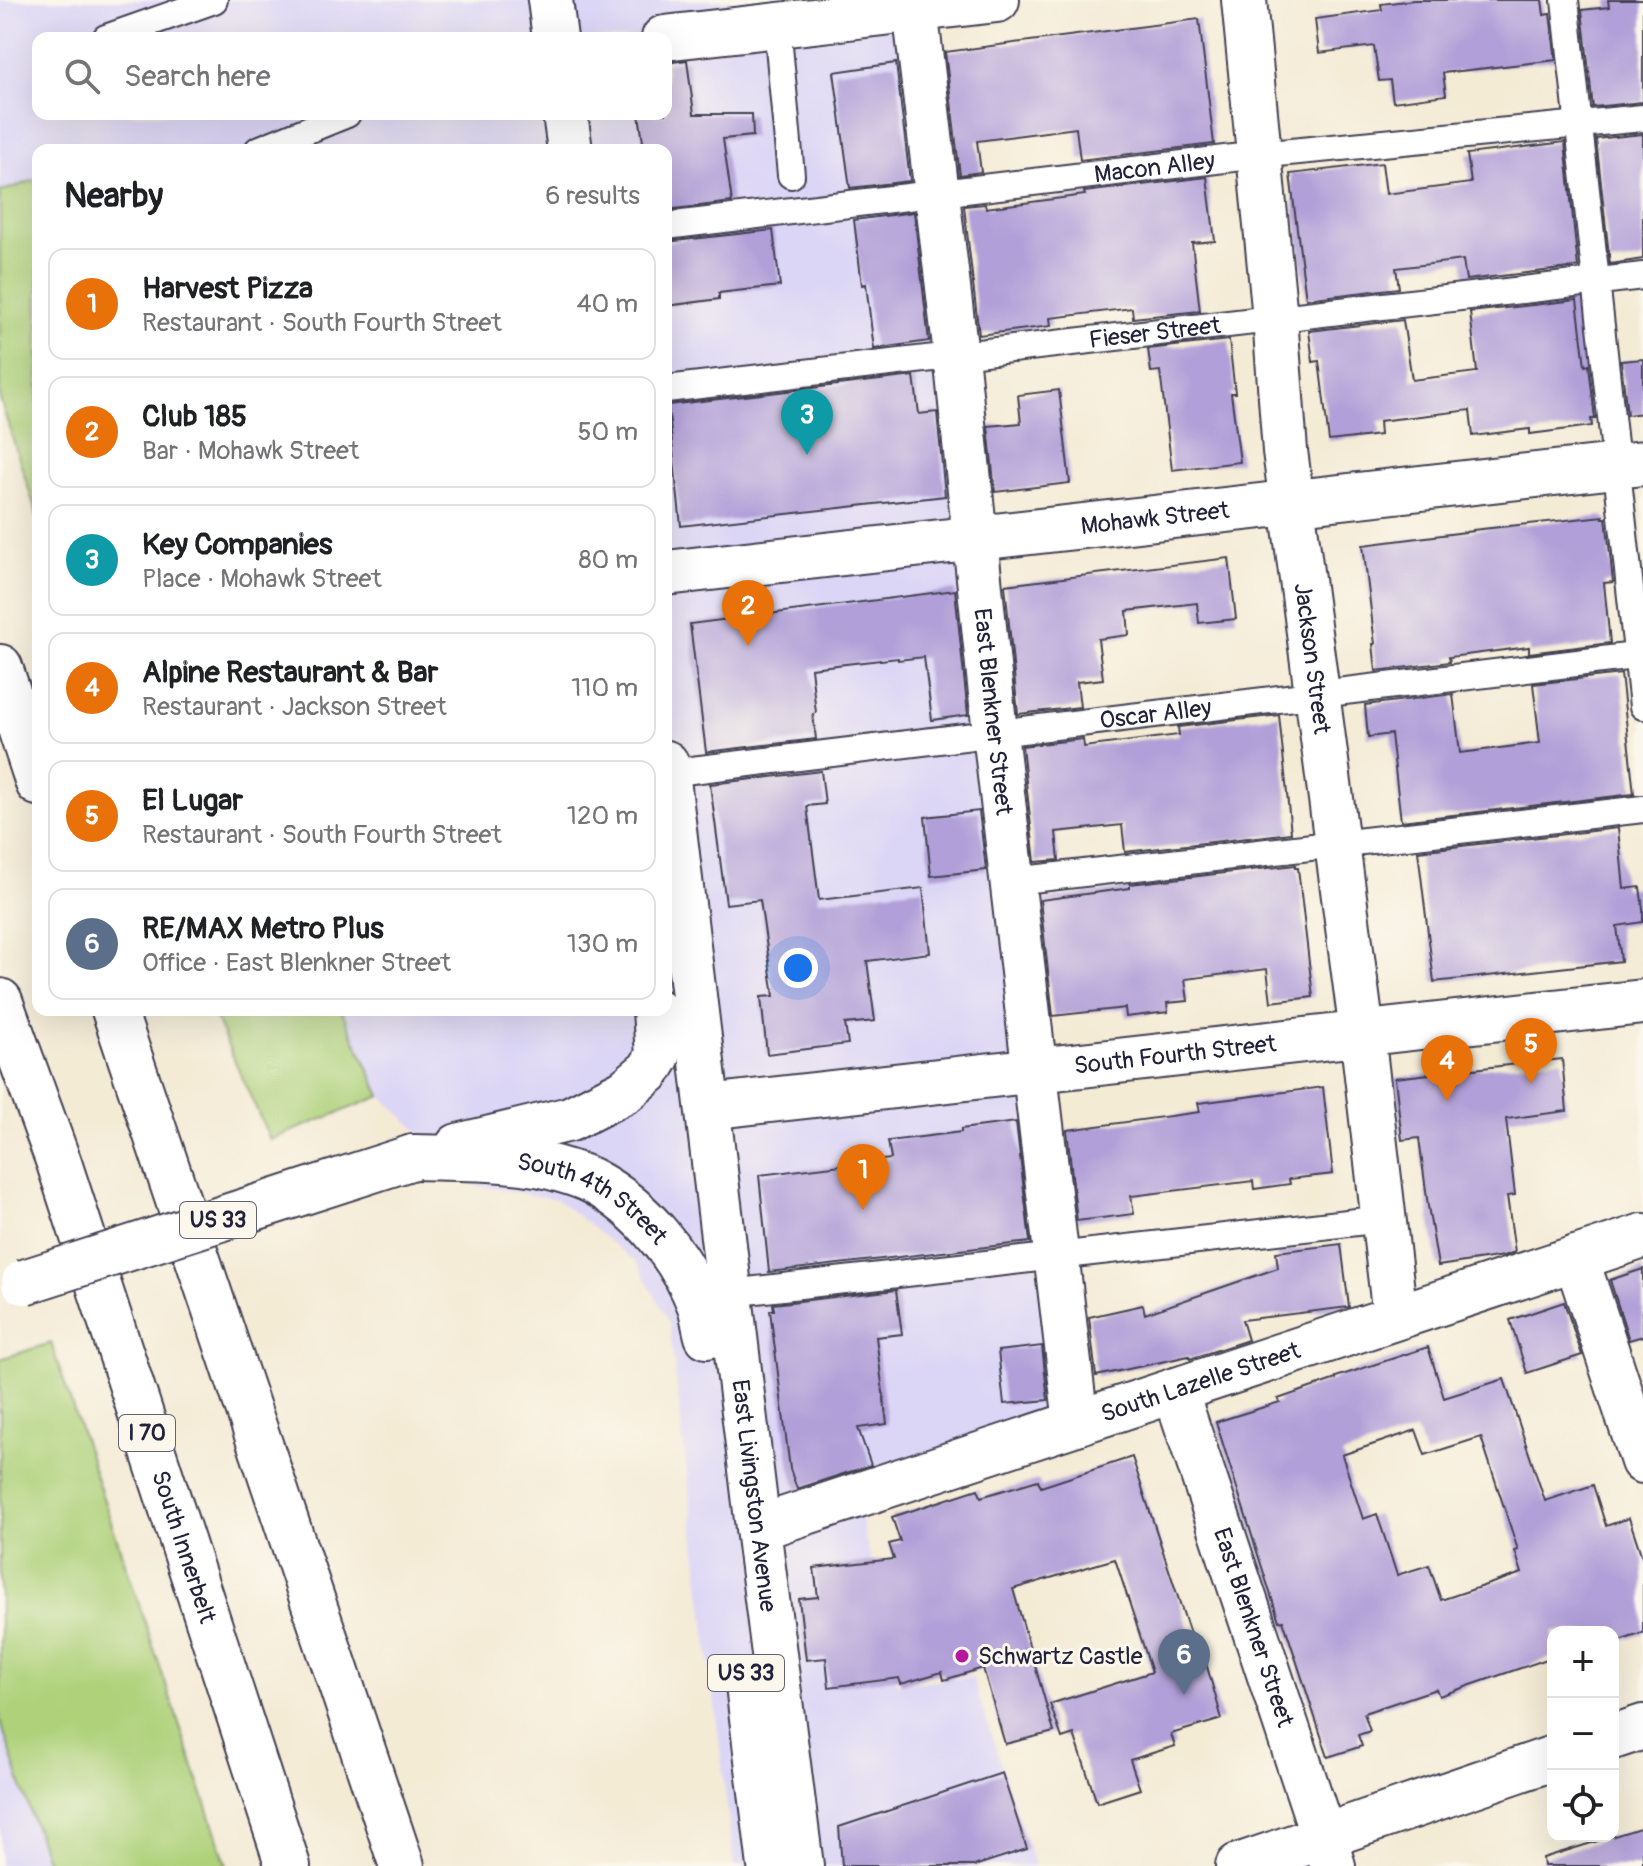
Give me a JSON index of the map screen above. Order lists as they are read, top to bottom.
{
  "streets": {
    "main road": [
      "Mohawk Street",
      "Jackson Street",
      "East Blenkner Street",
      "South Fourth Street",
      "South 4th Street",
      "US 33",
      "South Lazelle Street",
      "I 70",
      "East Livingston Avenue",
      "South Innerbelt"
    ],
    "lane": ["Macon Alley", "Fieser Street", "Oscar Alley"]
  },
  "crossings": [
    ["Macon Alley", "Jackson Street"],
    ["Macon Alley", "East Blenkner Street"],
    ["Fieser Street", "Jackson Street"],
    ["Fieser Street", "East Blenkner Street"],
    ["Mohawk Street", "Jackson Street"],
    ["Mohawk Street", "East Blenkner Street"],
    ["Jackson Street", "Oscar Alley"],
    ["Jackson Street", "South Fourth Street"],
    ["Jackson Street", "South Lazelle Street"],
    ["East Blenkner Street", "Oscar Alley"],
    ["East Blenkner Street", "South Fourth Street"],
    ["East Blenkner Street", "South Lazelle Street"],
    ["South Fourth Street", "East Livingston Avenue"],
    ["South 4th Street", "East Livingston Avenue"],
    ["South Lazelle Street", "East Livingston Avenue"]
  ],
  "places": ["Schwartz Castle"],
  "page": {
    "search": "Search here",
    "heading": ["Nearby", "6 results"],
    "list": [
      {
        "mark": "1",
        "name": "Harvest Pizza",
        "note": "Restaurant · South Fourth Street",
        "value": "40 m"
      },
      {
        "mark": "2",
        "name": "Club 185",
        "note": "Bar · Mohawk Street",
        "value": "50 m"
      },
      {
        "mark": "3",
        "name": "Key Companies",
        "note": "Place · Mohawk Street",
        "value": "80 m"
      },
      {
        "mark": "4",
        "name": "Alpine Restaurant & Bar",
        "note": "Restaurant · Jackson Street",
        "value": "110 m"
      },
      {
        "mark": "5",
        "name": "El Lugar",
        "note": "Restaurant · South Fourth Street",
        "value": "120 m"
      },
      {
        "mark": "6",
        "name": "RE/MAX Metro Plus",
        "note": "Office · East Blenkner Street",
        "value": "130 m"
      }
    ],
    "pins": [
      "3",
      "2",
      "5",
      "4",
      "1",
      "6"
    ],
    "map_buttons": ["+", "−"]
  }
}
